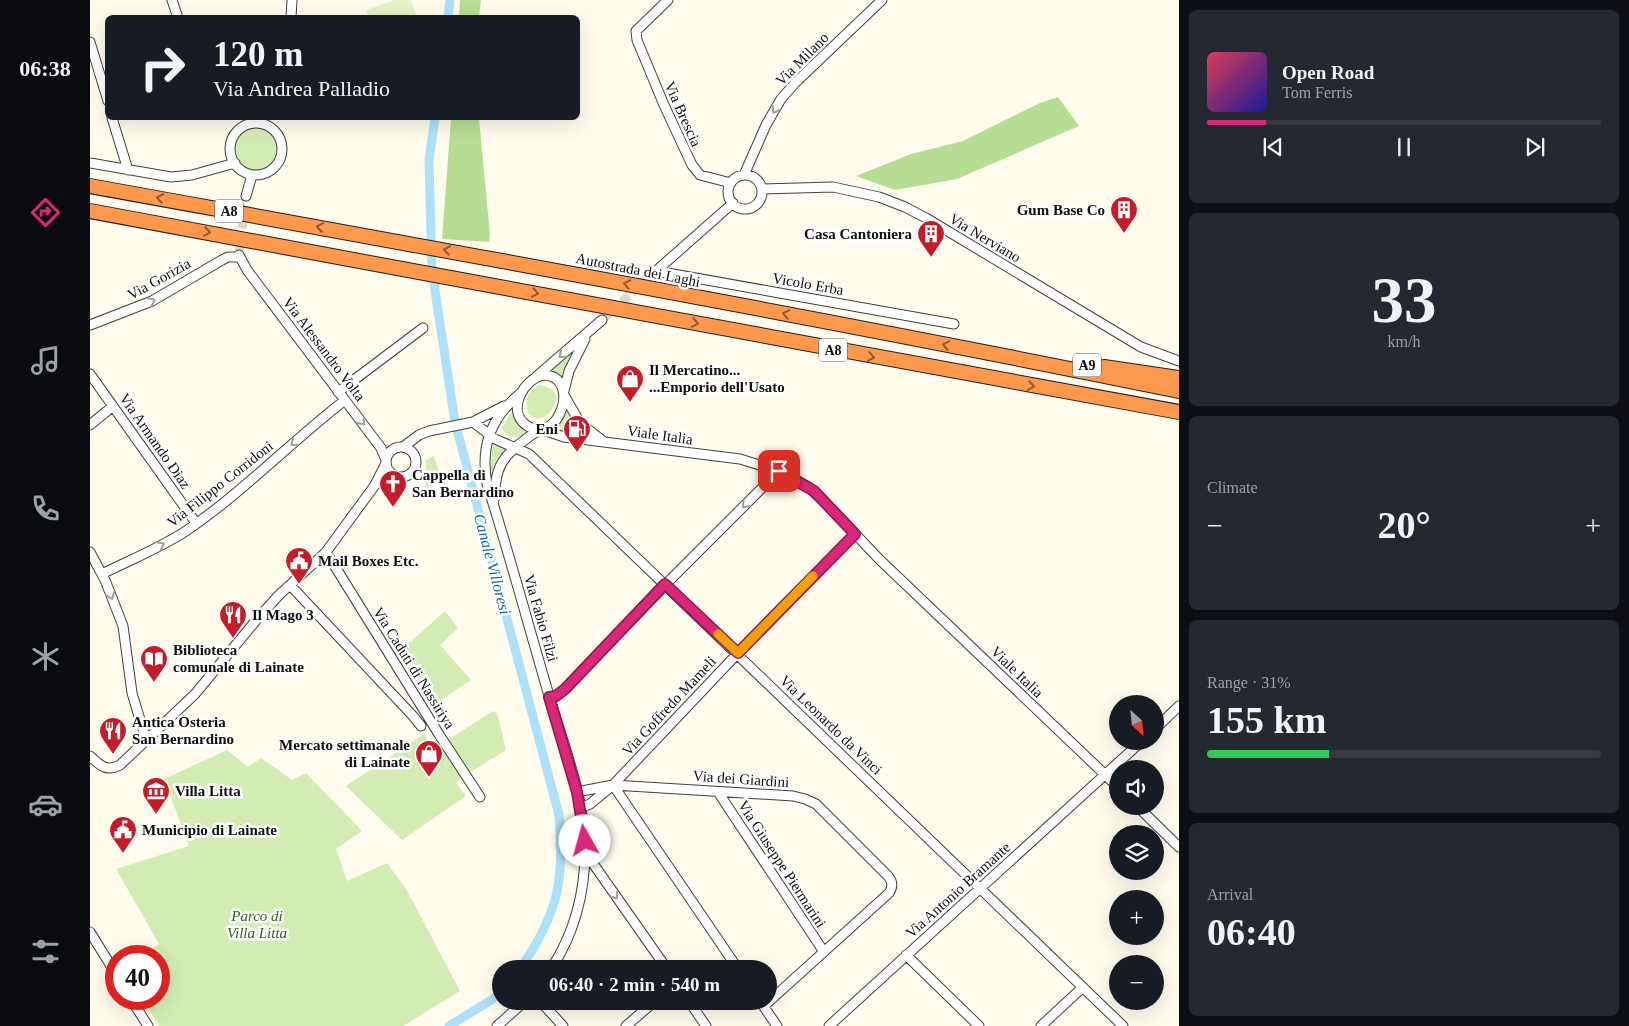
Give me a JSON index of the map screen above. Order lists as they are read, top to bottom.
{
  "streets": {
    "highway": ["A8", "Autostrada dei Laghi", "A9"],
    "street": [
      "Via Milano",
      "Via Brescia",
      "Via Nerviano",
      "Via Gorizia",
      "Vicolo Erba",
      "Via Alessandro Volta",
      "Viale Italia",
      "Via Armando Diaz",
      "Via Filippo Corridoni",
      "Via Fabio Filzi",
      "Via Caduti di Nassiriya",
      "Via Goffredo Mameli",
      "Via Leonardo da Vinci",
      "Via dei Giardini",
      "Via Giuseppe Piermarini",
      "Via Antonio Bramante"
    ]
  },
  "crossings": [
    ["Via Milano", "Via Brescia"],
    ["Via Milano", "Via Nerviano"],
    ["Via Milano", "Vicolo Erba"],
    ["Via Brescia", "Via Nerviano"],
    ["Via Brescia", "Vicolo Erba"],
    ["Via Nerviano", "Vicolo Erba"],
    ["Autostrada dei Laghi", "A9"],
    ["Via Gorizia", "Via Alessandro Volta"],
    ["Via Alessandro Volta", "Via Filippo Corridoni"],
    ["Viale Italia", "Via Fabio Filzi"],
    ["Viale Italia", "Via Goffredo Mameli"],
    ["Viale Italia", "Via Antonio Bramante"],
    ["Via Armando Diaz", "Via Filippo Corridoni"],
    ["Via Fabio Filzi", "Via Goffredo Mameli"],
    ["Via Fabio Filzi", "Via Leonardo da Vinci"],
    ["Via Goffredo Mameli", "Via Leonardo da Vinci"],
    ["Via Goffredo Mameli", "Via dei Giardini"],
    ["Via Leonardo da Vinci", "Via Antonio Bramante"],
    ["Via dei Giardini", "Via Giuseppe Piermarini"]
  ],
  "one_way": ["Via Milano", "Via Gorizia"],
  "water": ["Canale Villoresi"],
  "parks": ["Parco di Villa Litta"],
  "places": {
    "building": ["Gum Base Co", "Casa Cantoniera"],
    "shop": ["Il Mercatino... ...Emporio dell'Usato", "Mercato settimanale di Lainate"],
    "fuel station": ["Eni"],
    "church": ["Cappella di San Bernardino"],
    "public building": ["Mail Boxes Etc.", "Municipio di Lainate"],
    "restaurant": ["Il Mago 3", "Antica Osteria San Bernardino"],
    "library": ["Biblioteca comunale di Lainate"],
    "museum": ["Villa Litta"]
  },
  "north": "bottom right",
  "page": {
    "tabs": "06:38",
    "turn": ["120 m", "Via Andrea Palladio"],
    "song": ["Open Road", "Tom Ferris"],
    "tile": [
      ["33", "km/h"],
      "Climate",
      ["Range · 31%", "155 km"],
      ["Arrival", "06:40"]
    ],
    "heat": ["−", "20°", "+"],
    "map_buttons": ["+", "−"],
    "limit": "40",
    "trip": "06:40 · 2 min · 540 m"
  }
}
